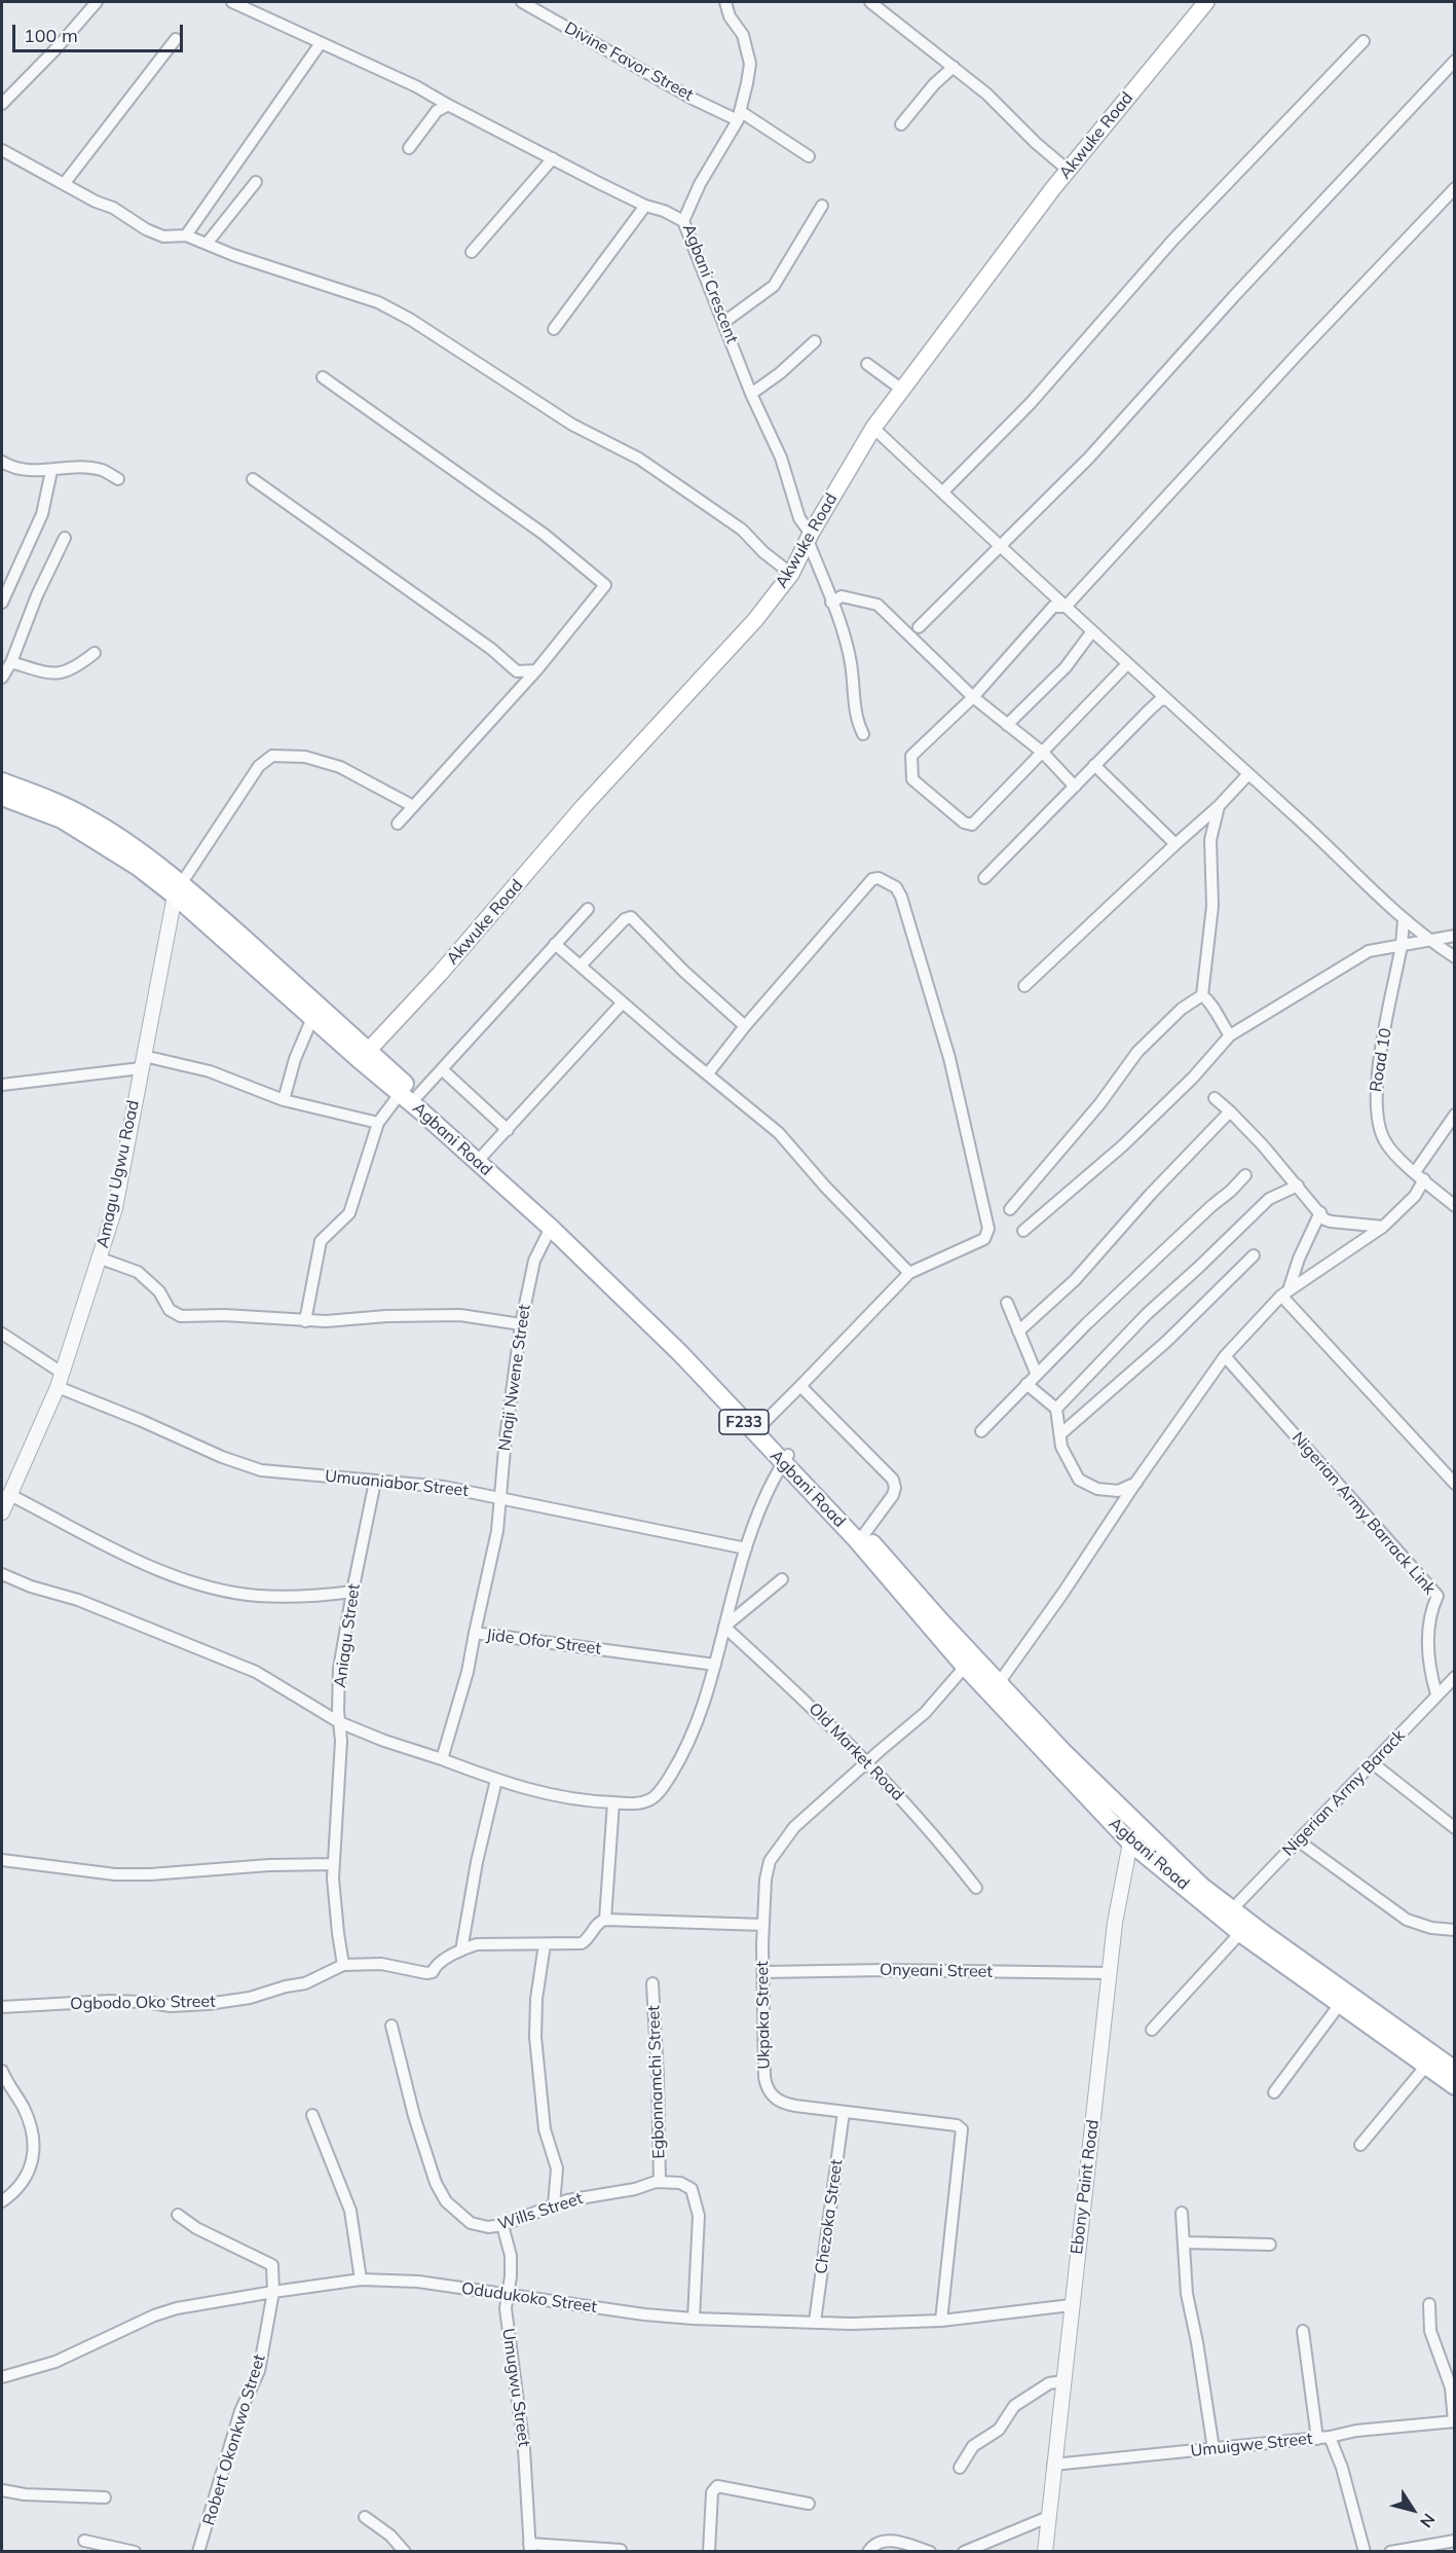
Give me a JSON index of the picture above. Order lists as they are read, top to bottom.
{
  "streets": {
    "main road": ["Akwuke Road", "Agbani Road", "F233"],
    "street": [
      "Divine Favor Street",
      "Agbani Crescent",
      "Road 10",
      "Amagu Ugwu Road",
      "Nnaji Nwene Street",
      "Umuaniabor Street",
      "Nigerian Army Barrack Link",
      "Aniagu Street",
      "Jide Ofor Street",
      "Old Market Road",
      "Nigerian Army Barack",
      "Onyeani Street",
      "Ogbodo Oko Street",
      "Ukpaka Street",
      "Egbonnamchi Street",
      "Ebony Paint Road",
      "Wills Street",
      "Chezoka Street",
      "Odudukoko Street",
      "Umugwu Street",
      "Robert Okonkwo Street",
      "Umuigwe Street"
    ]
  },
  "crossings": [
    ["Divine Favor Street", "Agbani Crescent"],
    ["Akwuke Road", "Agbani Crescent"],
    ["Akwuke Road", "Agbani Road"],
    ["Agbani Road", "Amagu Ugwu Road"],
    ["Agbani Road", "Nnaji Nwene Street"],
    ["Agbani Road", "Nigerian Army Barack"],
    ["Agbani Road", "Ukpaka Street"],
    ["Agbani Road", "Ebony Paint Road"],
    ["Amagu Ugwu Road", "Umuaniabor Street"],
    ["Nnaji Nwene Street", "Umuaniabor Street"],
    ["Nnaji Nwene Street", "Jide Ofor Street"],
    ["Umuaniabor Street", "Aniagu Street"],
    ["Nigerian Army Barrack Link", "Nigerian Army Barack"],
    ["Aniagu Street", "Ogbodo Oko Street"],
    ["Old Market Road", "Ukpaka Street"],
    ["Onyeani Street", "Ukpaka Street"],
    ["Onyeani Street", "Ebony Paint Road"],
    ["Ukpaka Street", "Chezoka Street"],
    ["Ukpaka Street", "Odudukoko Street"],
    ["Egbonnamchi Street", "Wills Street"],
    ["Ebony Paint Road", "Odudukoko Street"],
    ["Ebony Paint Road", "Umuigwe Street"],
    ["Wills Street", "Odudukoko Street"],
    ["Wills Street", "Umugwu Street"],
    ["Chezoka Street", "Odudukoko Street"],
    ["Odudukoko Street", "Umugwu Street"],
    ["Odudukoko Street", "Robert Okonkwo Street"]
  ],
  "scale_bar": "100 m",
  "north": "bottom right"
}
